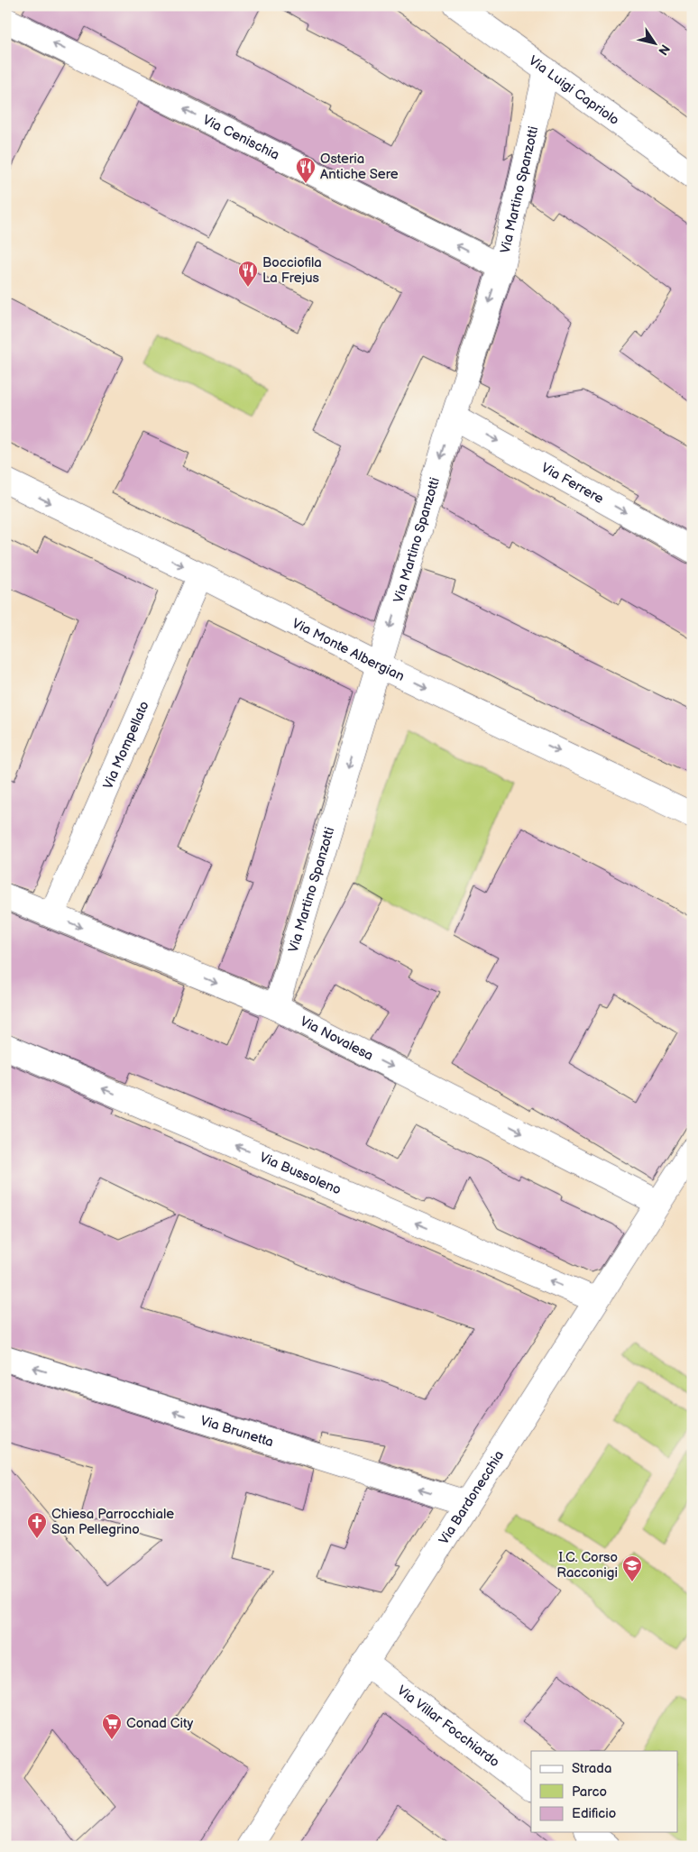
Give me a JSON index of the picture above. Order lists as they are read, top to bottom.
{
  "streets": {
    "street": [
      "Via Luigi Capriolo",
      "Via Cenischia",
      "Via Martino Spanzotti",
      "Via Ferrere",
      "Via Monte Albergian",
      "Via Mompellato",
      "Via Novalesa",
      "Via Bussoleno",
      "Via Brunetta",
      "Via Bardonecchia",
      "Via Villar Focchiardo"
    ]
  },
  "crossings": [
    ["Via Luigi Capriolo", "Via Martino Spanzotti"],
    ["Via Cenischia", "Via Martino Spanzotti"],
    ["Via Martino Spanzotti", "Via Ferrere"],
    ["Via Martino Spanzotti", "Via Monte Albergian"],
    ["Via Martino Spanzotti", "Via Novalesa"],
    ["Via Monte Albergian", "Via Mompellato"],
    ["Via Mompellato", "Via Novalesa"],
    ["Via Novalesa", "Via Bardonecchia"],
    ["Via Bussoleno", "Via Bardonecchia"],
    ["Via Brunetta", "Via Bardonecchia"],
    ["Via Bardonecchia", "Via Villar Focchiardo"]
  ],
  "one_way": [
    "Via Cenischia",
    "Via Martino Spanzotti",
    "Via Ferrere",
    "Via Monte Albergian",
    "Via Novalesa",
    "Via Bussoleno",
    "Via Brunetta"
  ],
  "places": {
    "restaurant": ["Osteria Antiche Sere", "Bocciofila La Frejus"],
    "church": ["Chiesa Parrocchiale San Pellegrino"],
    "school or university": ["I.C. Corso Racconigi"],
    "supermarket": ["Conad City"]
  },
  "legend": ["Strada", "Parco", "Edificio"],
  "north": "bottom right"
}
